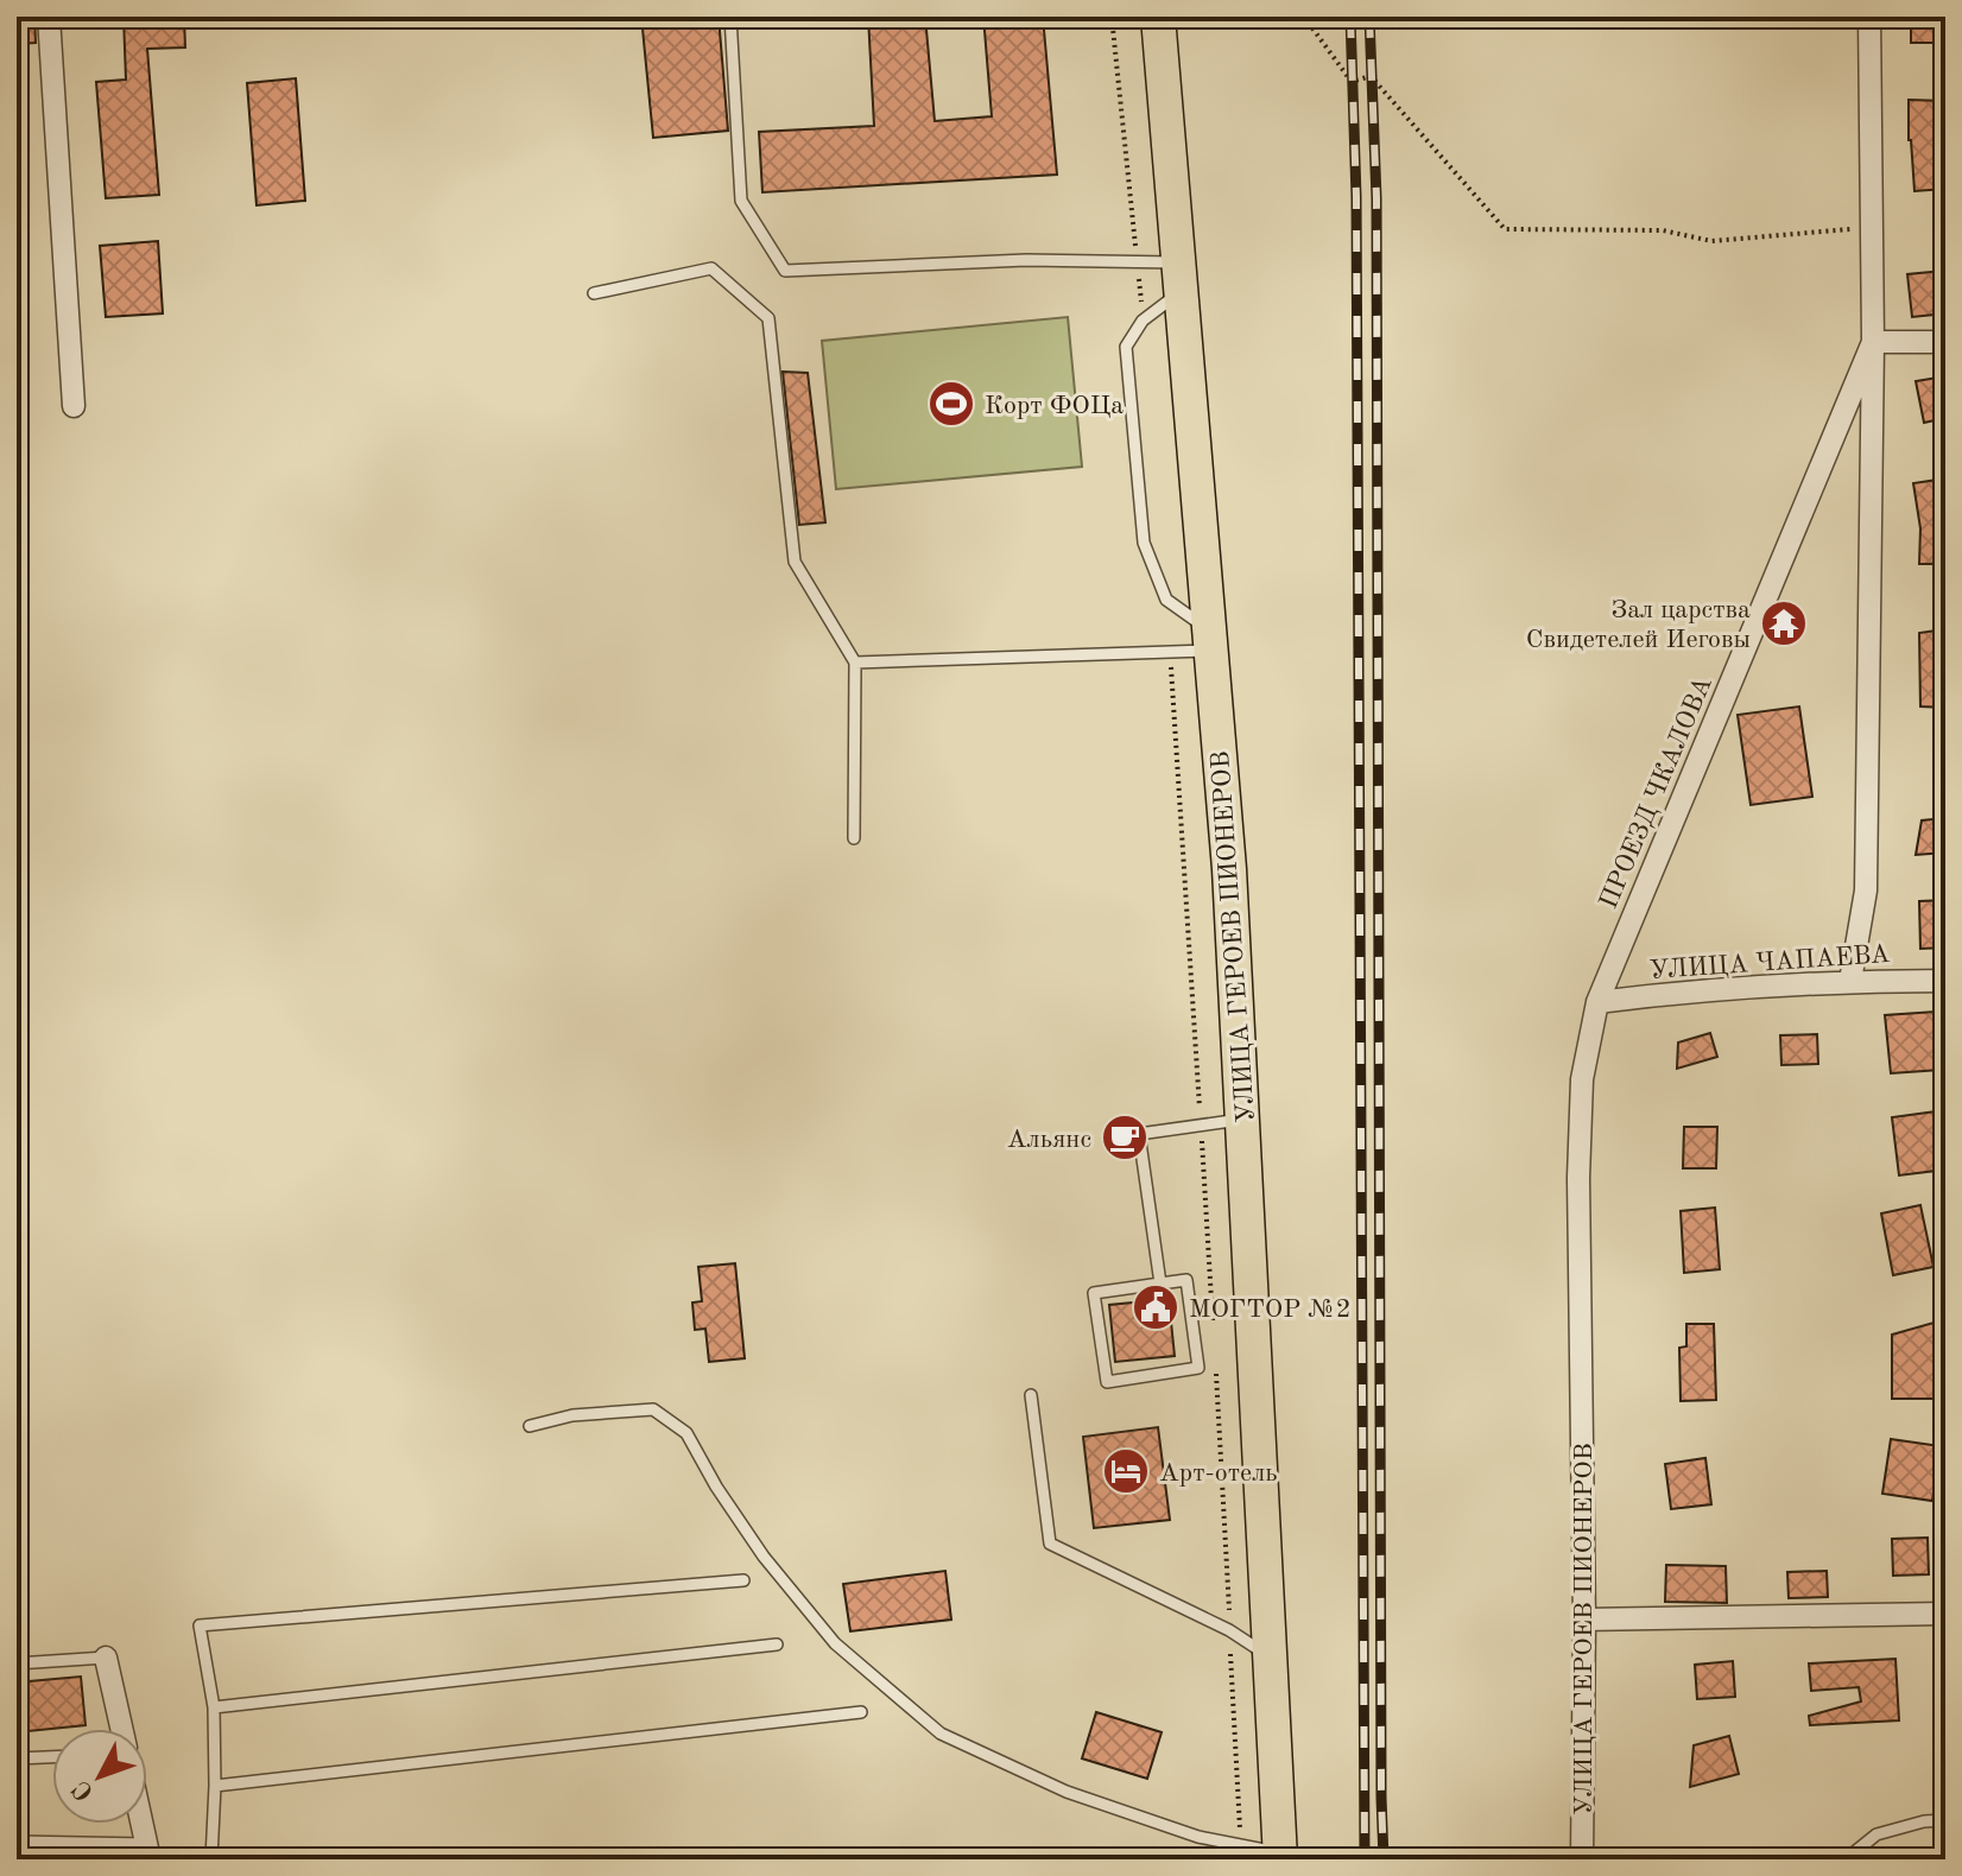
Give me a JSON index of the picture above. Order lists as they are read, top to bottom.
{
  "streets": {
    "main road": ["УЛИЦА ГЕРОЕВ ПИОНЕРОВ"],
    "street": ["ПРОЕЗД ЧКАЛОВА", "УЛИЦА ЧАПАЕВА"]
  },
  "crossings": [
    ["ПРОЕЗД ЧКАЛОВА", "УЛИЦА ГЕРОЕВ ПИОНЕРОВ"],
    ["ПРОЕЗД ЧКАЛОВА", "УЛИЦА ЧАПАЕВА"],
    ["УЛИЦА ГЕРОЕВ ПИОНЕРОВ", "УЛИЦА ЧАПАЕВА"]
  ],
  "places": {
    "sports": ["Корт ФОЦа"],
    "temple": ["Зал царства Свидетелей Иеговы"],
    "cafe": ["Альянс"],
    "public building": ["МОГТОР №2"],
    "hotel": ["Арт-отель"]
  },
  "north": "bottom left"
}
